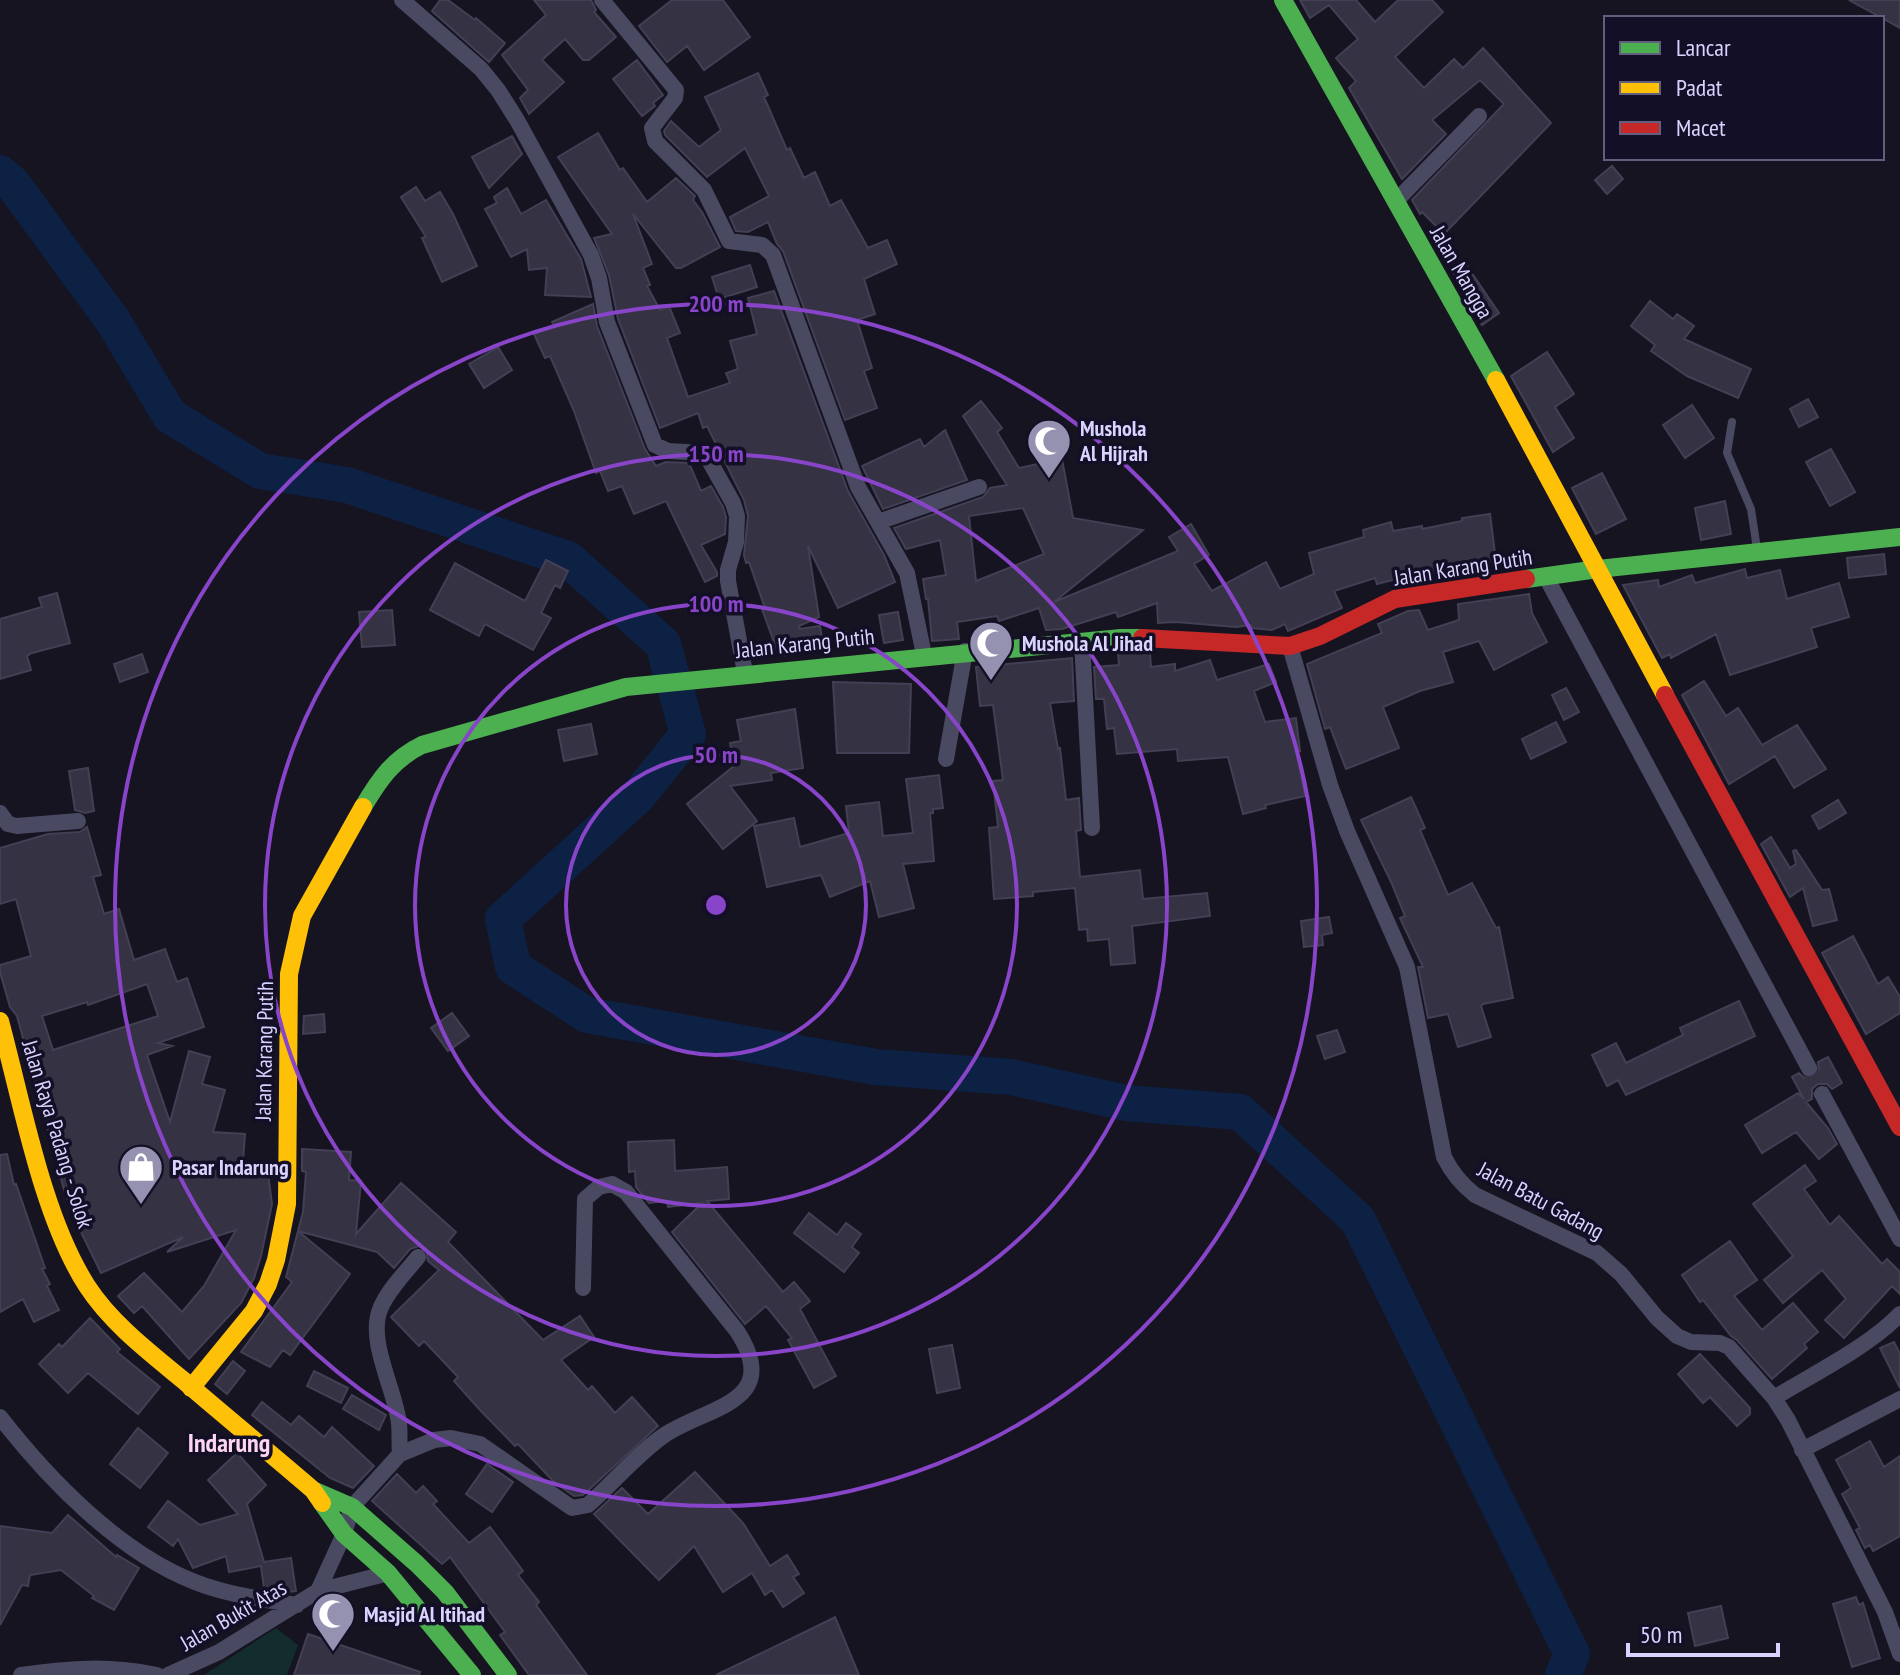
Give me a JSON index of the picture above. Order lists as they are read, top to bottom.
{
  "streets": {
    "main road": ["Jalan Mangga", "Jalan Karang Putih", "Jalan Raya Padang - Solok"],
    "street": ["Jalan Batu Gadang", "Jalan Bukit Atas"]
  },
  "crossings": [
    ["Jalan Mangga", "Jalan Karang Putih"],
    ["Jalan Karang Putih", "Jalan Raya Padang - Solok"],
    ["Jalan Karang Putih", "Jalan Batu Gadang"]
  ],
  "districts": ["Indarung"],
  "places": {
    "mosque": ["Mushola Al Hijrah", "Mushola Al Jihad", "Masjid Al Itihad"],
    "shop": ["Pasar Indarung"]
  },
  "legend": ["Lancar", "Padat", "Macet"],
  "scale_bar": "50 m",
  "rings": [
    "200 m",
    "150 m",
    "100 m",
    "50 m"
  ]
}
